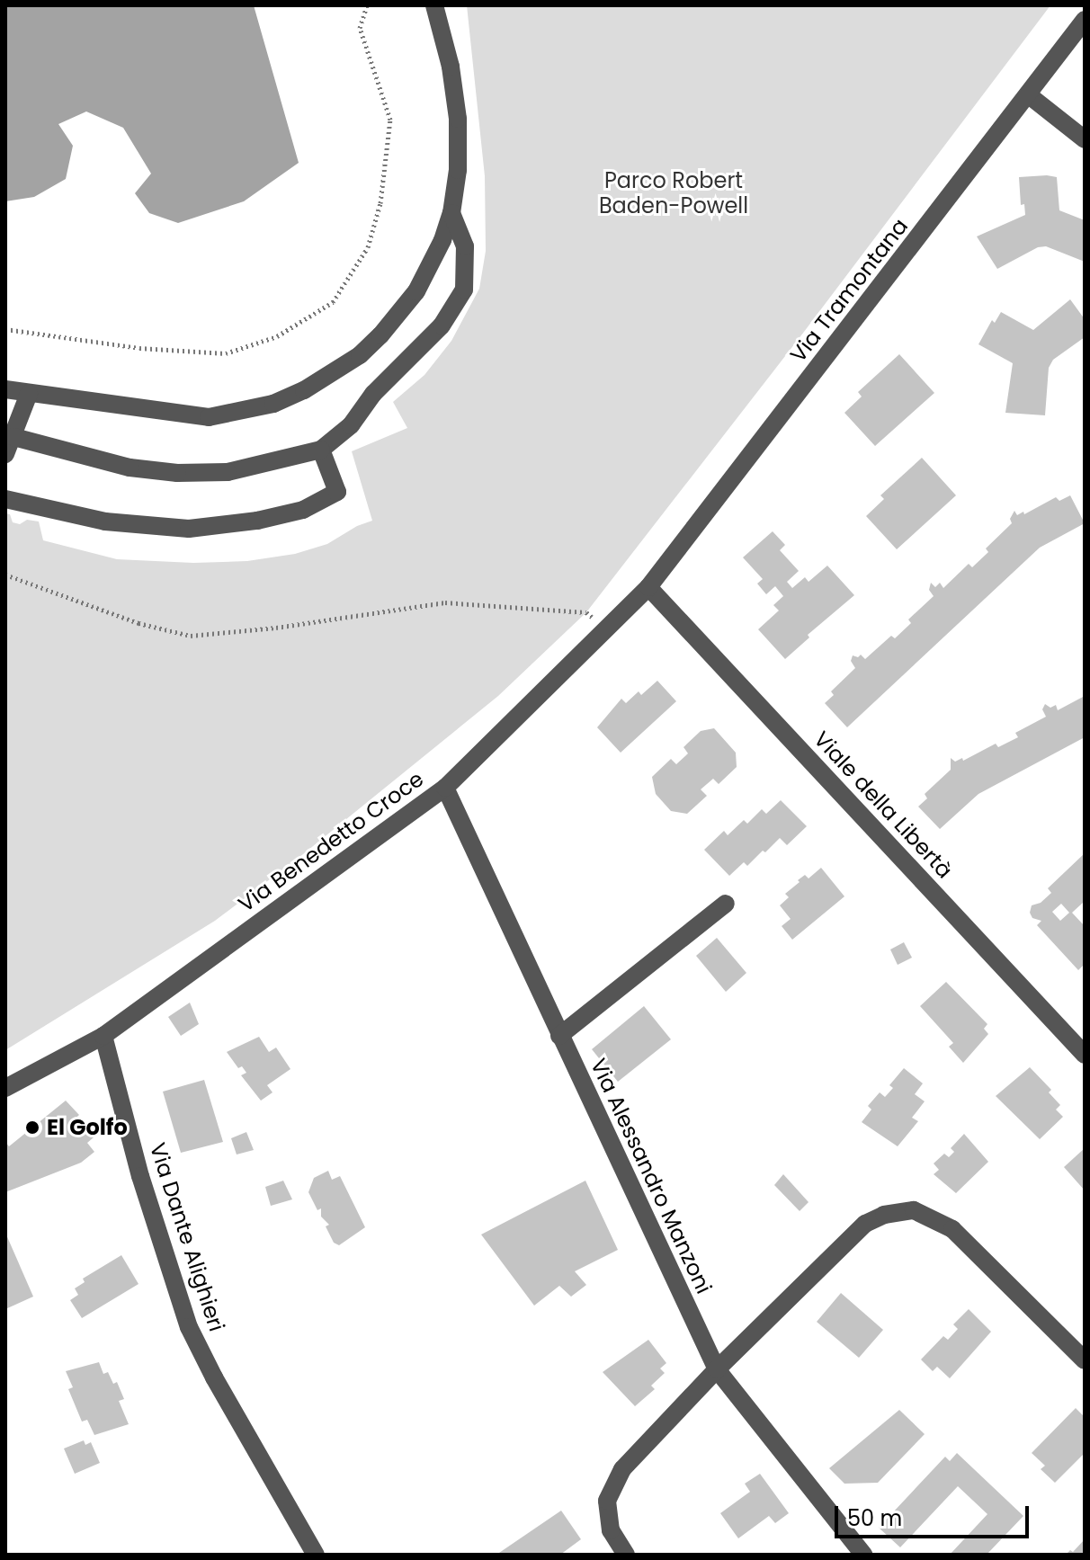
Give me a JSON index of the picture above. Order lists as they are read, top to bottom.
{
  "streets": {
    "street": [
      "Via Tramontana",
      "Viale della Libertà",
      "Via Benedetto Croce",
      "Via Alessandro Manzoni",
      "Via Dante Alighieri"
    ]
  },
  "crossings": [
    ["Via Tramontana", "Viale della Libertà"],
    ["Via Tramontana", "Via Benedetto Croce"],
    ["Viale della Libertà", "Via Benedetto Croce"],
    ["Via Benedetto Croce", "Via Alessandro Manzoni"],
    ["Via Benedetto Croce", "Via Dante Alighieri"]
  ],
  "parks": ["Parco Robert Baden-Powell"],
  "places": ["El Golfo"],
  "scale_bar": "50 m"
}
